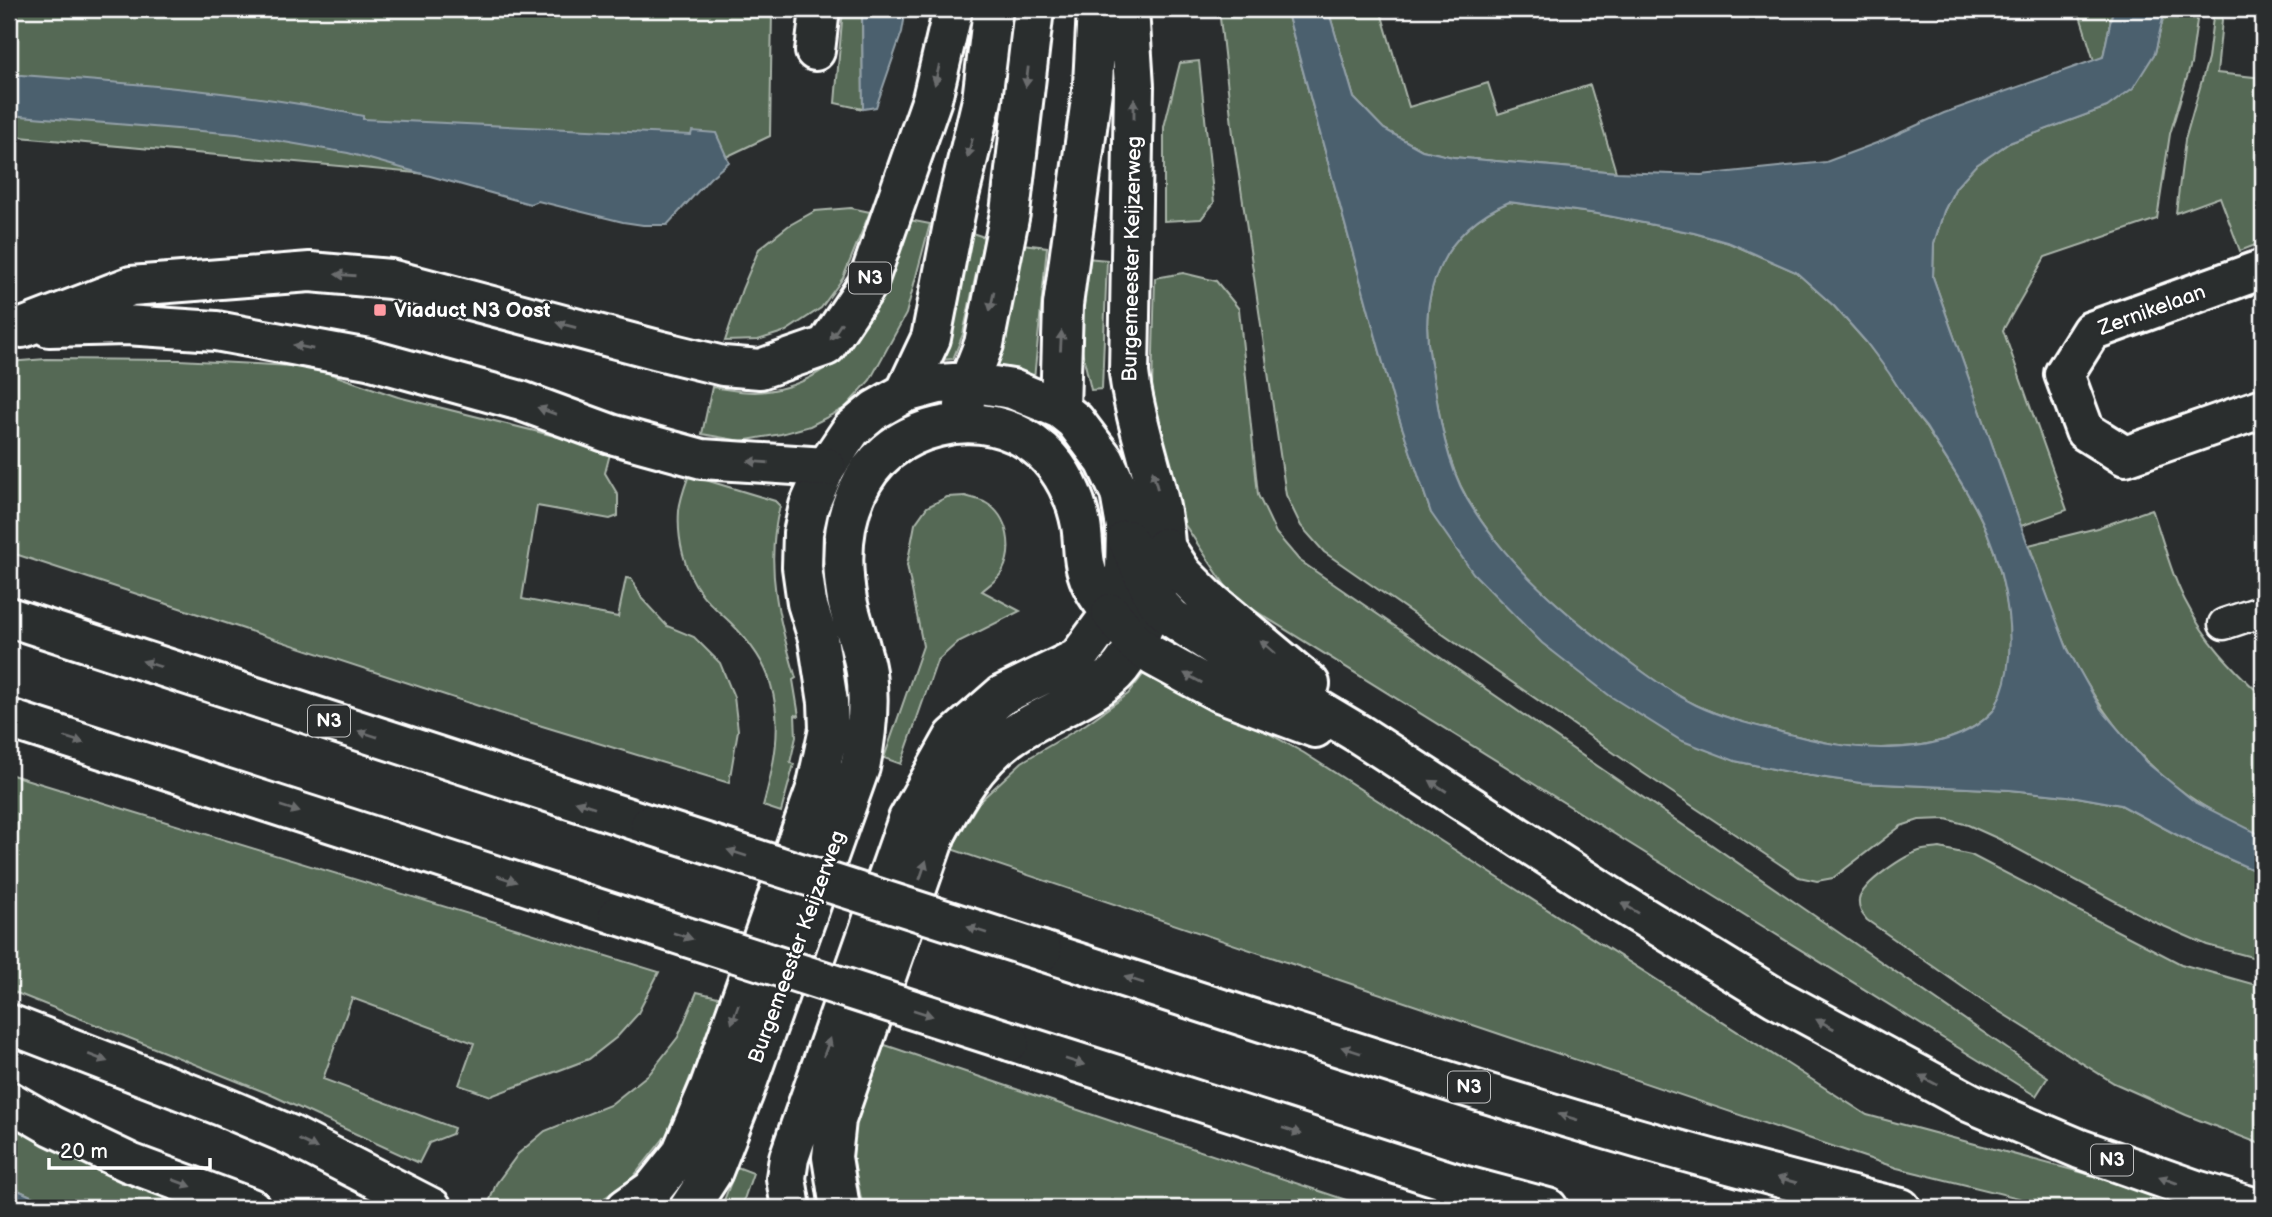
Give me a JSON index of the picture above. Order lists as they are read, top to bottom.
{
  "streets": {
    "main road": ["Burgemeester Keijzerweg", "N3", "Zernikelaan"]
  },
  "crossings": [
    ["Burgemeester Keijzerweg", "N3"]
  ],
  "places": {
    "transit": ["Viaduct N3 Oost"]
  },
  "scale_bar": "20 m"
}
